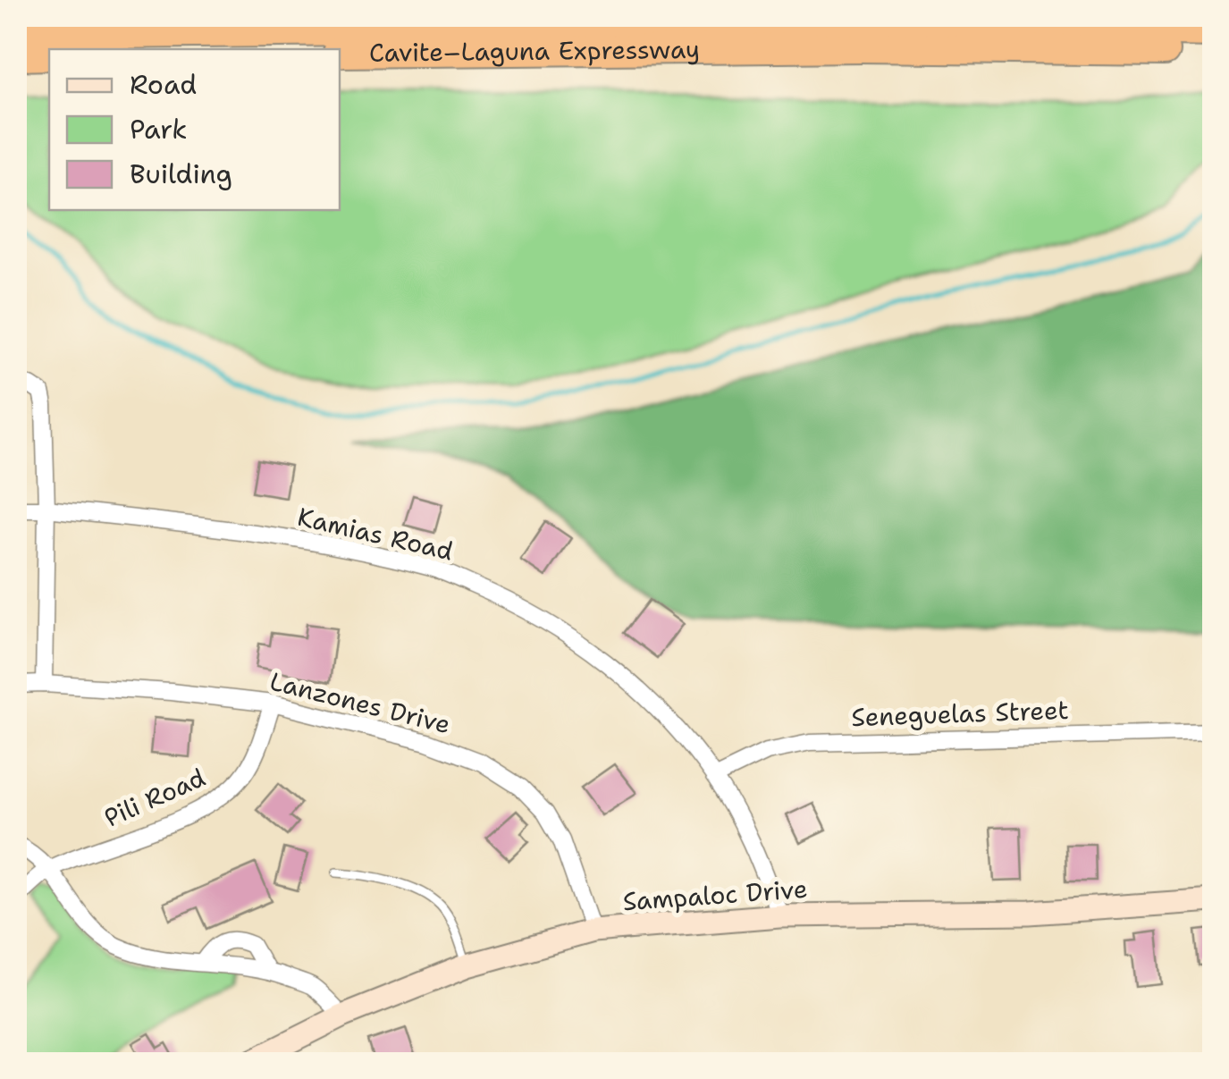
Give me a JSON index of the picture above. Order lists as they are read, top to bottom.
{
  "streets": {
    "highway": ["Cavite–Laguna Expressway"],
    "street": [
      "Kamias Road",
      "Lanzones Drive",
      "Seneguelas Street",
      "Pili Road",
      "Sampaloc Drive"
    ]
  },
  "crossings": [
    ["Kamias Road", "Seneguelas Street"],
    ["Kamias Road", "Sampaloc Drive"],
    ["Lanzones Drive", "Pili Road"],
    ["Lanzones Drive", "Sampaloc Drive"]
  ],
  "legend": ["Road", "Park", "Building"]
}
